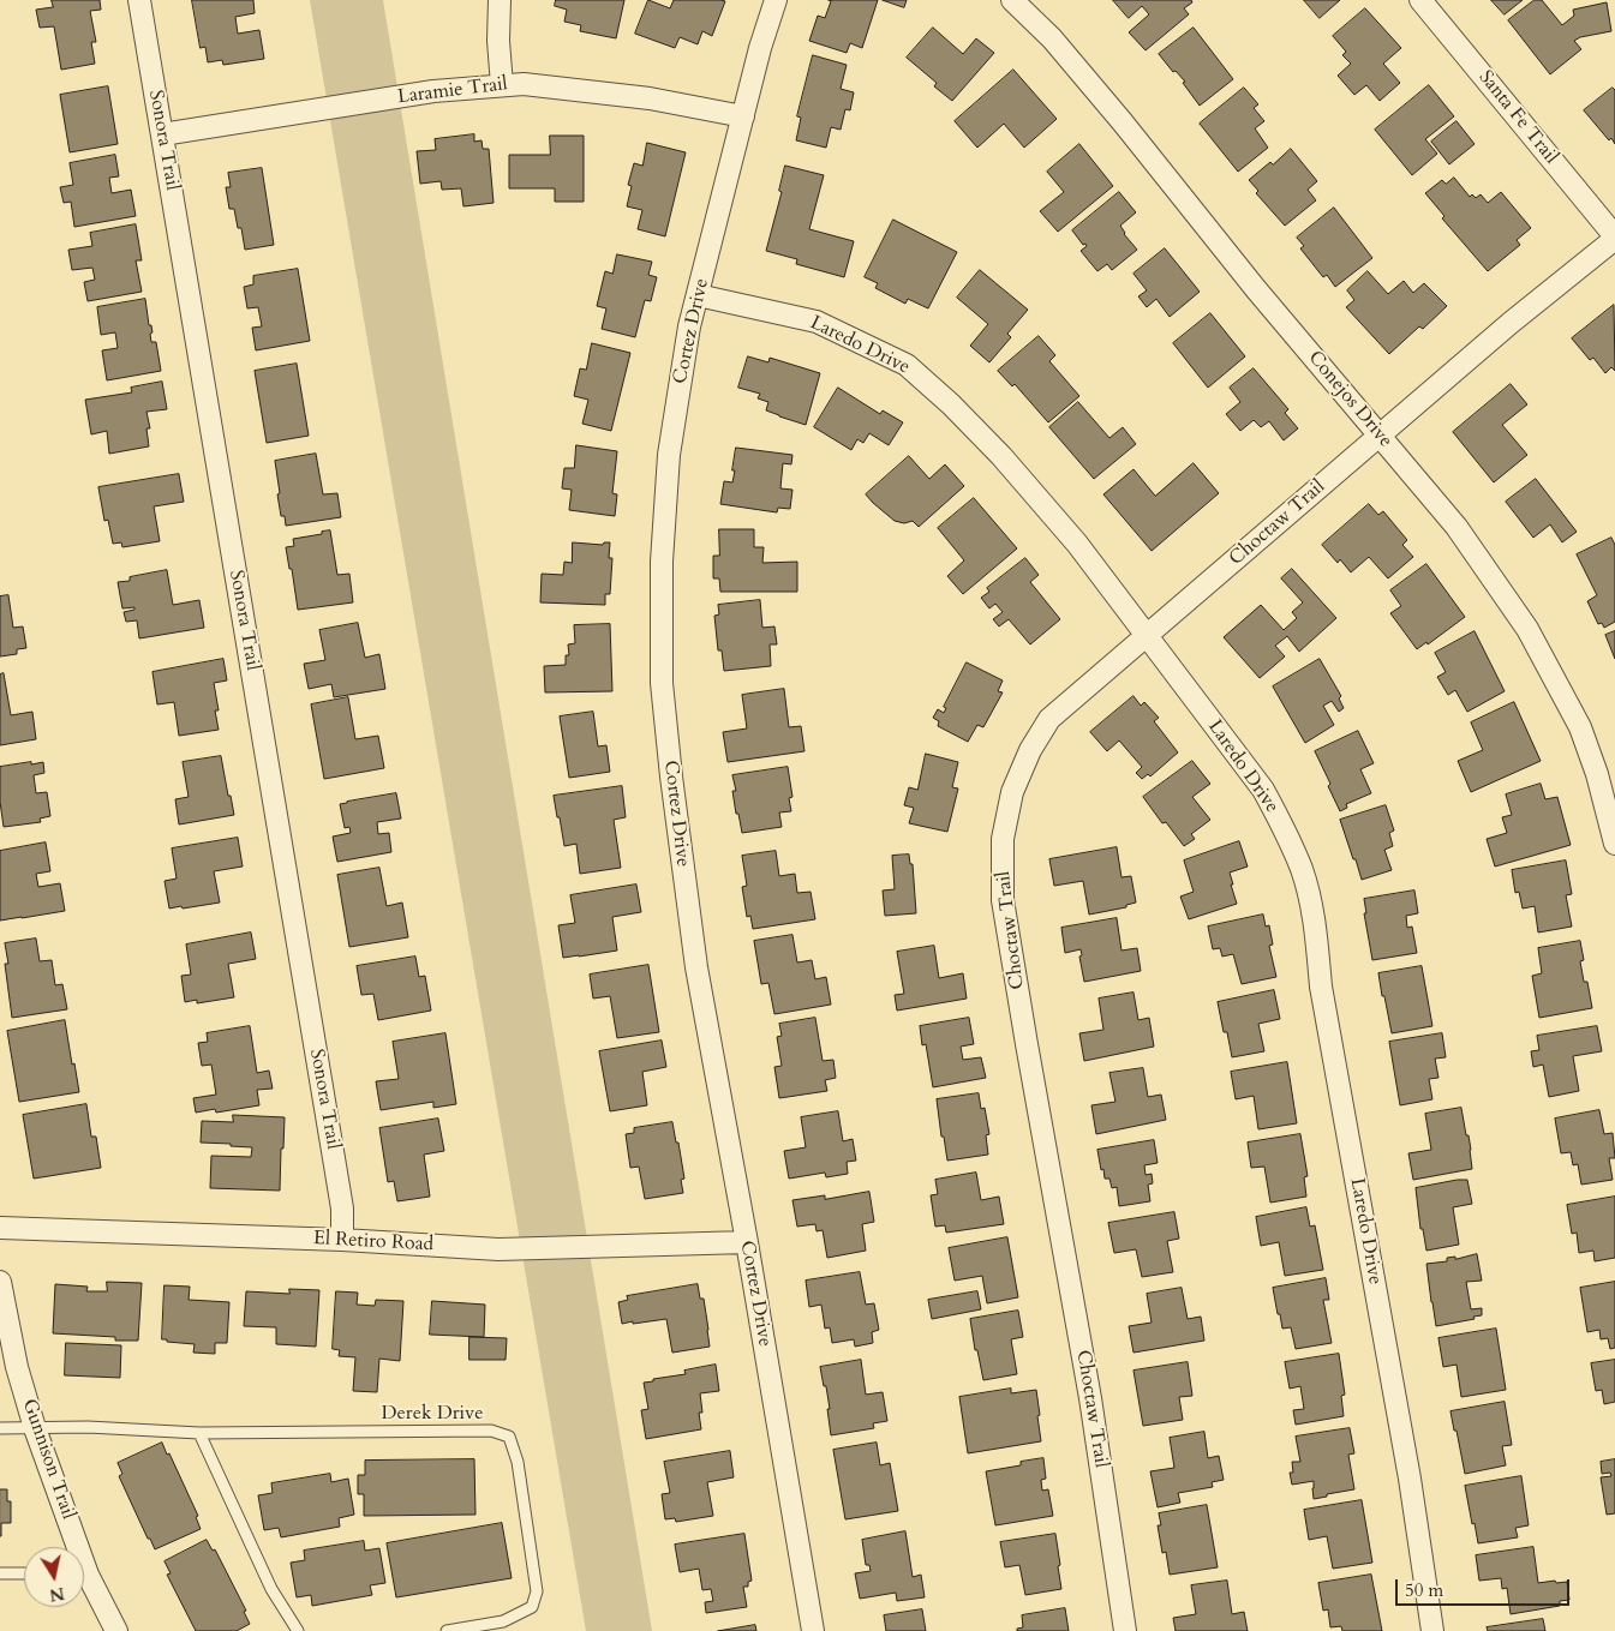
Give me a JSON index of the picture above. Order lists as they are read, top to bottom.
{
  "streets": {
    "street": [
      "Laramie Trail",
      "Santa Fe Trail",
      "Sonora Trail",
      "Cortez Drive",
      "Laredo Drive",
      "Conejos Drive",
      "Choctaw Trail",
      "El Retiro Road",
      "Gunnison Trail"
    ],
    "lane": ["Derek Drive"]
  },
  "crossings": [
    ["Laramie Trail", "Sonora Trail"],
    ["Laramie Trail", "Cortez Drive"],
    ["Santa Fe Trail", "Choctaw Trail"],
    ["Sonora Trail", "El Retiro Road"],
    ["Cortez Drive", "Laredo Drive"],
    ["Cortez Drive", "El Retiro Road"],
    ["Laredo Drive", "Choctaw Trail"],
    ["Conejos Drive", "Choctaw Trail"],
    ["Derek Drive", "Gunnison Trail"]
  ],
  "scale_bar": "50 m",
  "north": "bottom"
}
